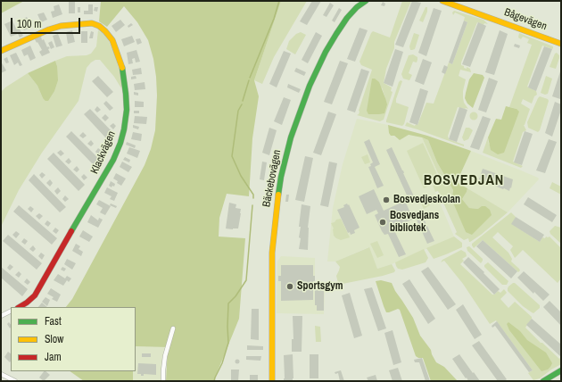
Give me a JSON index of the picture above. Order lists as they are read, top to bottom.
{
  "streets": {
    "street": ["Bågevägen", "Klackvägen", "Bäckebovägen"]
  },
  "districts": ["BOSVEDJAN"],
  "places": ["Bosvedjeskolan", "Bosvedjans bibliotek", "Sportsgym"],
  "legend": ["Fast", "Slow", "Jam"],
  "scale_bar": "100 m"
}
